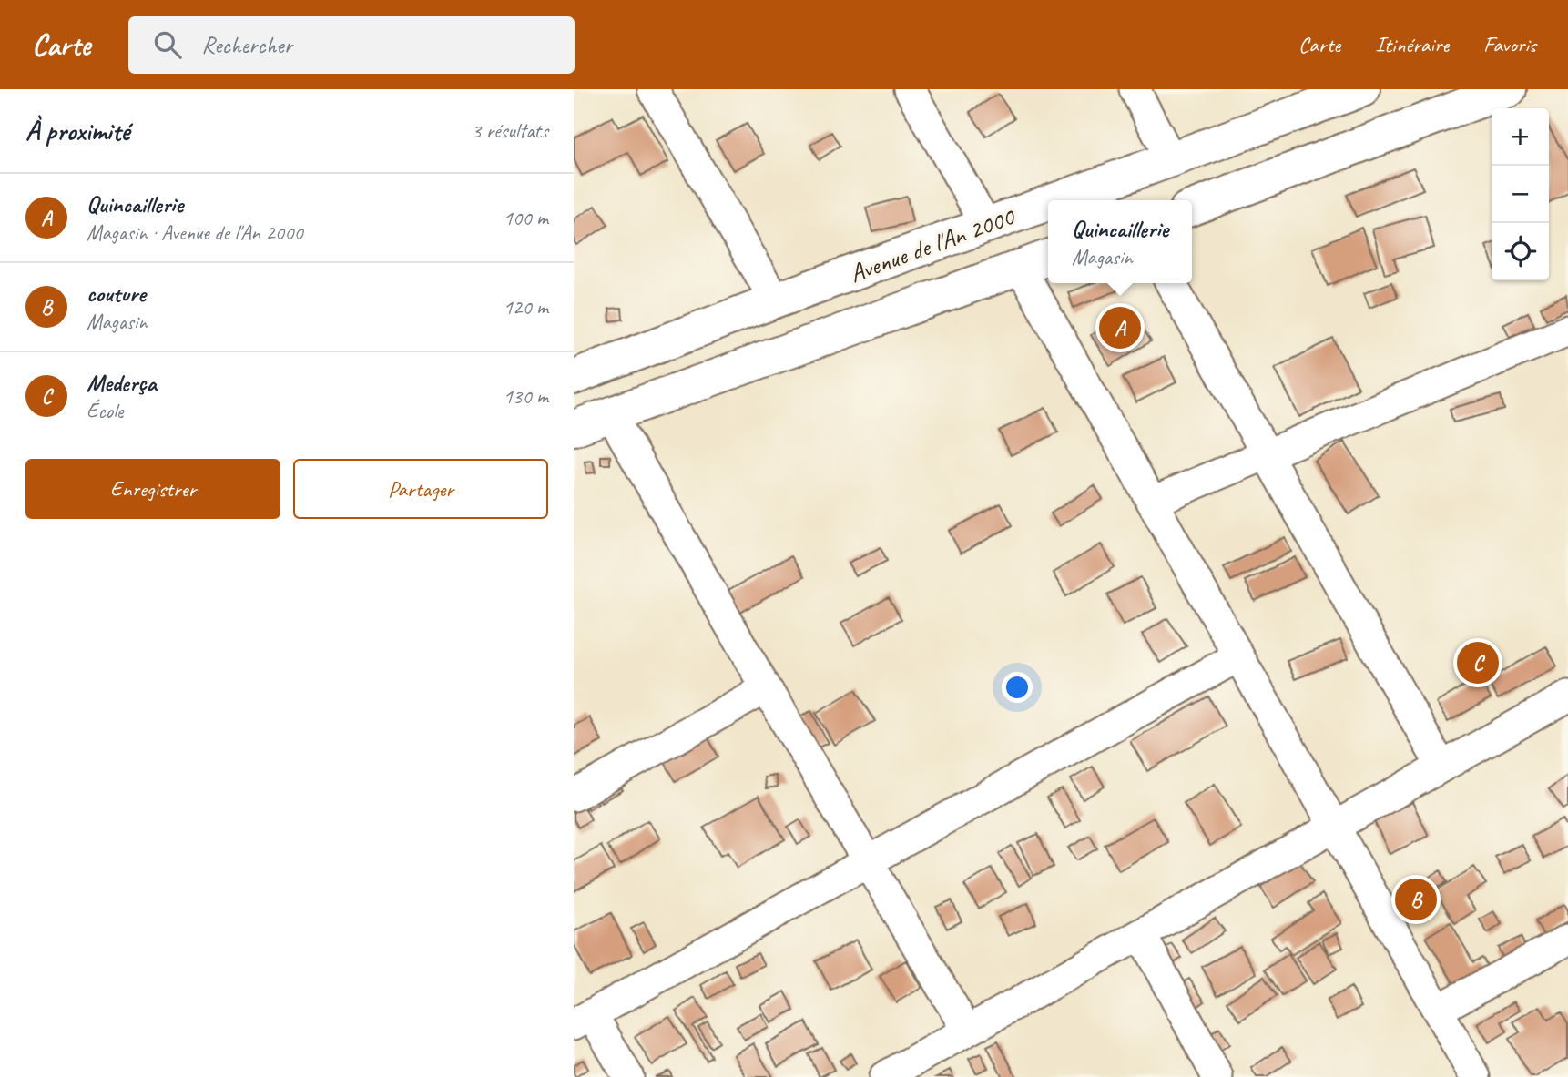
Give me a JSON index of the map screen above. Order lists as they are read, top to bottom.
{
  "streets": {
    "main road": ["Avenue de l'An 2000"]
  },
  "page": {
    "header": "Carte",
    "search": "Rechercher",
    "nav": ["Carte", "Itinéraire", "Favoris"],
    "heading": ["À proximité", "3 résultats"],
    "map_buttons": ["+", "−"],
    "list": [
      {
        "mark": "A",
        "name": "Quincaillerie",
        "note": "Magasin · Avenue de l'An 2000",
        "value": "100 m"
      },
      {
        "mark": "B",
        "name": "couture",
        "note": "Magasin",
        "value": "120 m"
      },
      {
        "mark": "C",
        "name": "Mederça",
        "note": "École",
        "value": "130 m"
      }
    ],
    "popup": ["Quincaillerie", "Magasin"],
    "pins": ["A", "C", "B"],
    "buttons": ["Enregistrer", "Partager"]
  }
}
